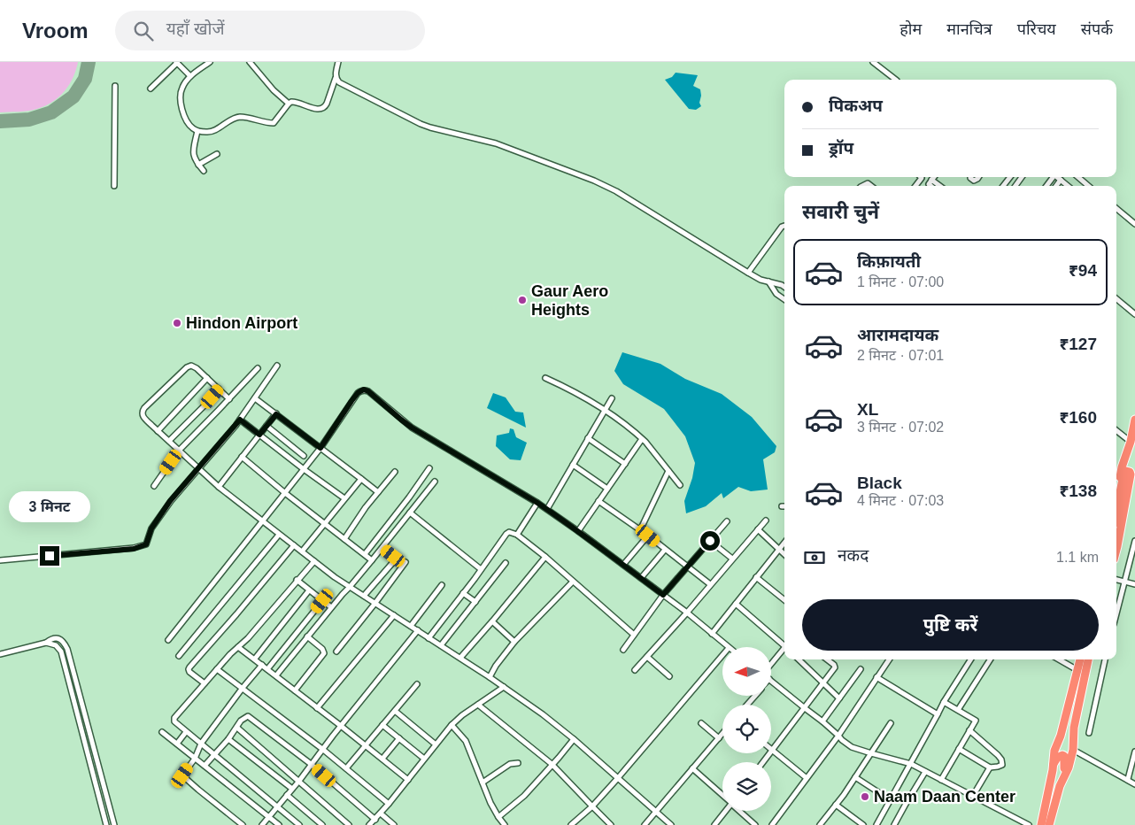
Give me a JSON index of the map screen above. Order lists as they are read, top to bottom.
{
  "places": ["Gaur Aero Heights", "Hindon Airport", "Naam Daan Center"],
  "north": "left",
  "page": {
    "header": "Vroom",
    "search": "यहाँ खोजें",
    "nav": [
      "होम",
      "मानचित्र",
      "परिचय",
      "संपर्क"
    ],
    "banner": ["पिकअप", "ड्रॉप"],
    "heading": "सवारी चुनें",
    "list": [
      {
        "name": "किफ़ायती",
        "note": "1 मिनट · 07:00",
        "value": "₹94"
      },
      {
        "name": "आरामदायक",
        "note": "2 मिनट · 07:01",
        "value": "₹127"
      },
      {
        "name": "XL",
        "note": "3 मिनट · 07:02",
        "value": "₹160"
      },
      {
        "name": "Black",
        "note": "4 मिनट · 07:03",
        "value": "₹138"
      }
    ],
    "bubble": "3 मिनट",
    "pay": ["नकद", "1.1 km"],
    "buttons": "पुष्टि करें"
  }
}
